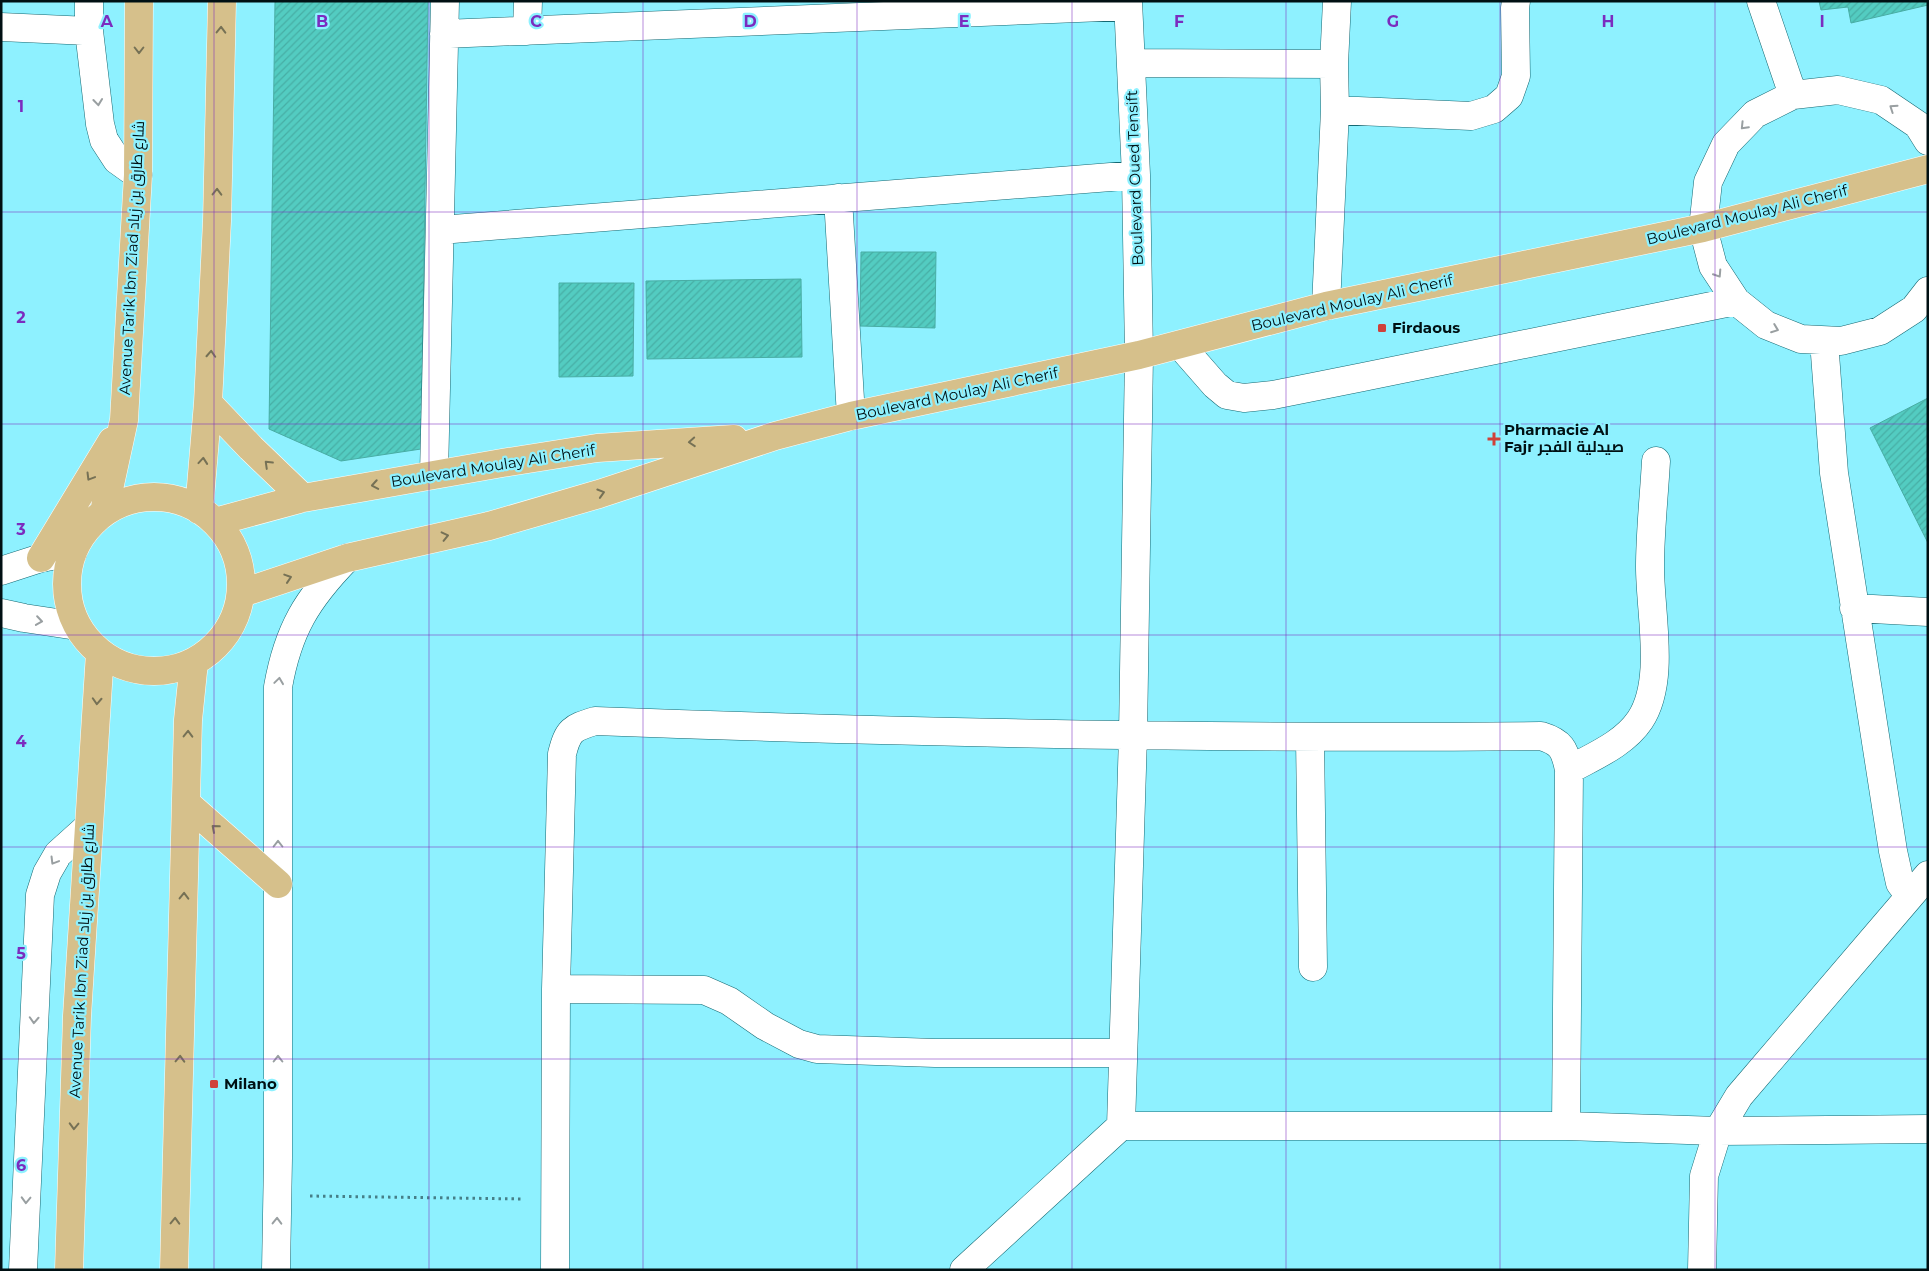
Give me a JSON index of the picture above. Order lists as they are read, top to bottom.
{
  "streets": {
    "main road": ["Boulevard Moulay Ali Cherif", "Avenue Tarik Ibn Ziad شارع طارق بن زياد"],
    "street": ["Boulevard Oued Tensift"]
  },
  "crossings": [
    ["Boulevard Oued Tensift", "Boulevard Moulay Ali Cherif"],
    ["Boulevard Moulay Ali Cherif", "Avenue Tarik Ibn Ziad شارع طارق بن زياد"]
  ],
  "places": {
    "transit": ["Firdaous", "Milano"],
    "health": ["Pharmacie Al Fajr صيدلية الفجر"]
  },
  "grid": {
    "columns": [
      "A",
      "B",
      "C",
      "D",
      "E",
      "F",
      "G",
      "H",
      "I"
    ],
    "rows": [
      "1",
      "2",
      "3",
      "4",
      "5",
      "6"
    ]
  }
}
